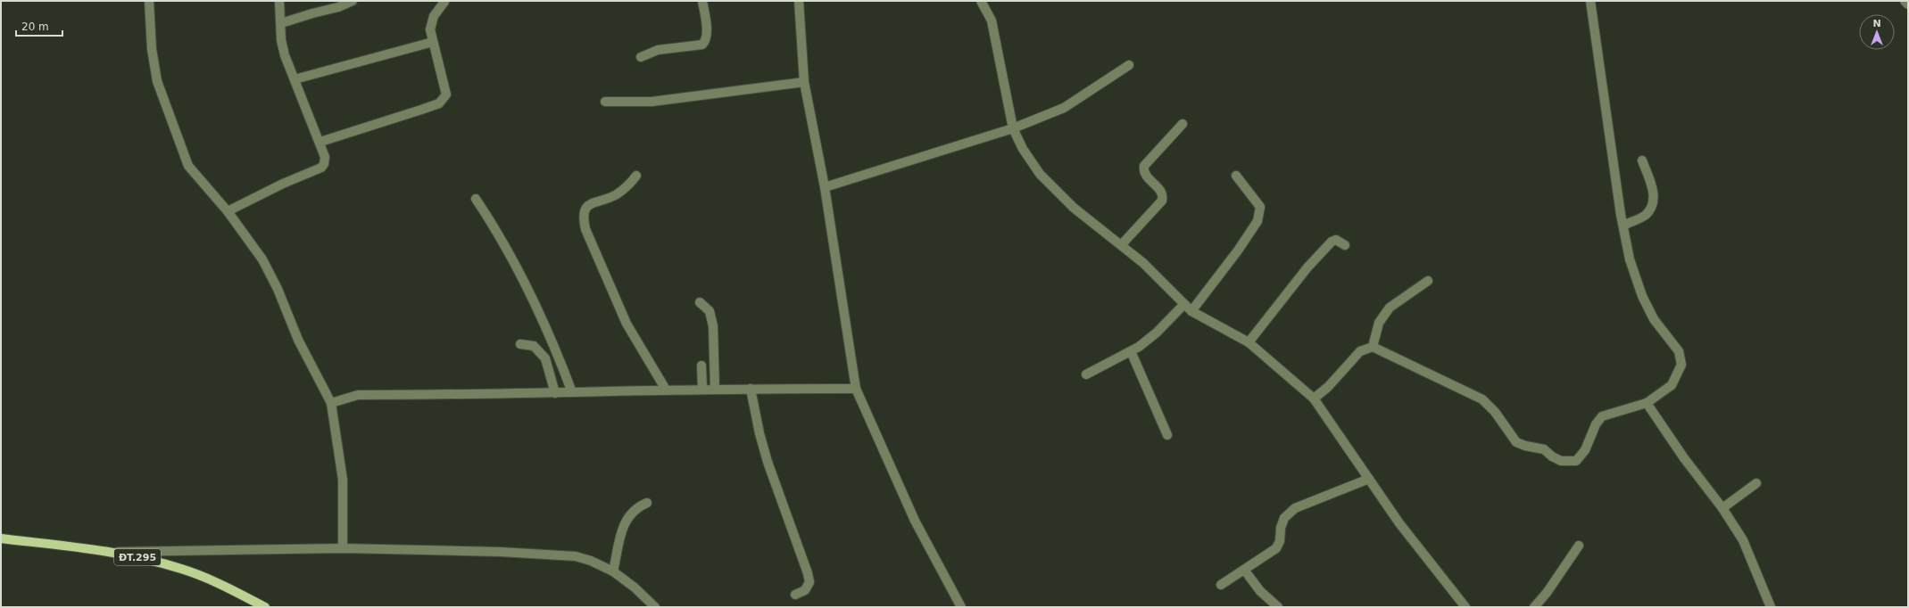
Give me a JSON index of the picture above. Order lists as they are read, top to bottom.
{
  "streets": {
    "main road": ["ĐT.295"]
  },
  "scale_bar": "20 m",
  "north": "top"
}
